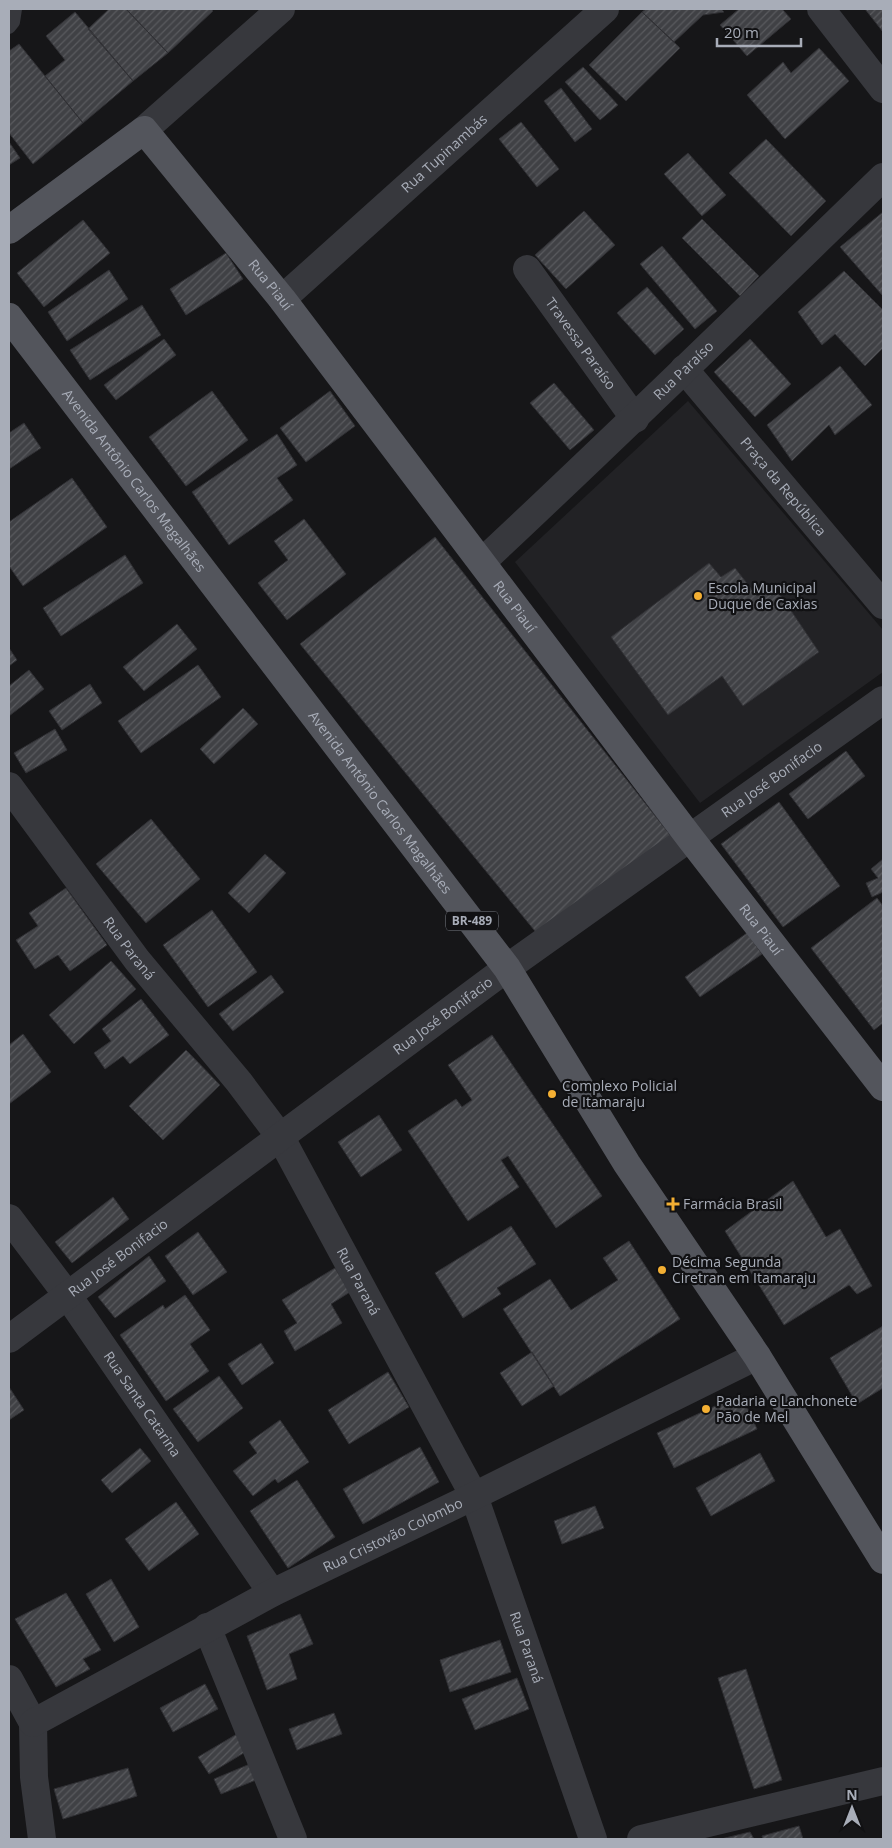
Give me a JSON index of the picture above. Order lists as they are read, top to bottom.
{
  "streets": {
    "main road": ["Rua Piauí", "Avenida Antônio Carlos Magalhães", "BR-489"],
    "street": [
      "Rua Tupinambás",
      "Travessa Paraíso",
      "Rua Paraíso",
      "Praça da República",
      "Rua José Bonifacio",
      "Rua Paraná",
      "Rua Santa Catarina",
      "Rua Cristovão Colombo"
    ]
  },
  "crossings": [
    ["Rua Tupinambás", "Rua Piauí"],
    ["Rua Piauí", "Rua Paraíso"],
    ["Rua Piauí", "Rua José Bonifacio"],
    ["Travessa Paraíso", "Rua Paraíso"],
    ["Rua Paraíso", "Praça da República"],
    ["Avenida Antônio Carlos Magalhães", "Rua José Bonifacio"],
    ["Avenida Antônio Carlos Magalhães", "Rua Cristovão Colombo"],
    ["Rua José Bonifacio", "Rua Paraná"],
    ["Rua José Bonifacio", "Rua Santa Catarina"],
    ["Rua Paraná", "Rua Cristovão Colombo"],
    ["Rua Santa Catarina", "Rua Cristovão Colombo"]
  ],
  "places": {
    "other": [
      "Escola Municipal Duque de Caxias",
      "Complexo Policial de Itamaraju",
      "Décima Segunda Ciretran em Itamaraju",
      "Padaria e Lanchonete Pão de Mel"
    ],
    "health": ["Farmácia Brasil"]
  },
  "scale_bar": "20 m",
  "north": "top"
}
